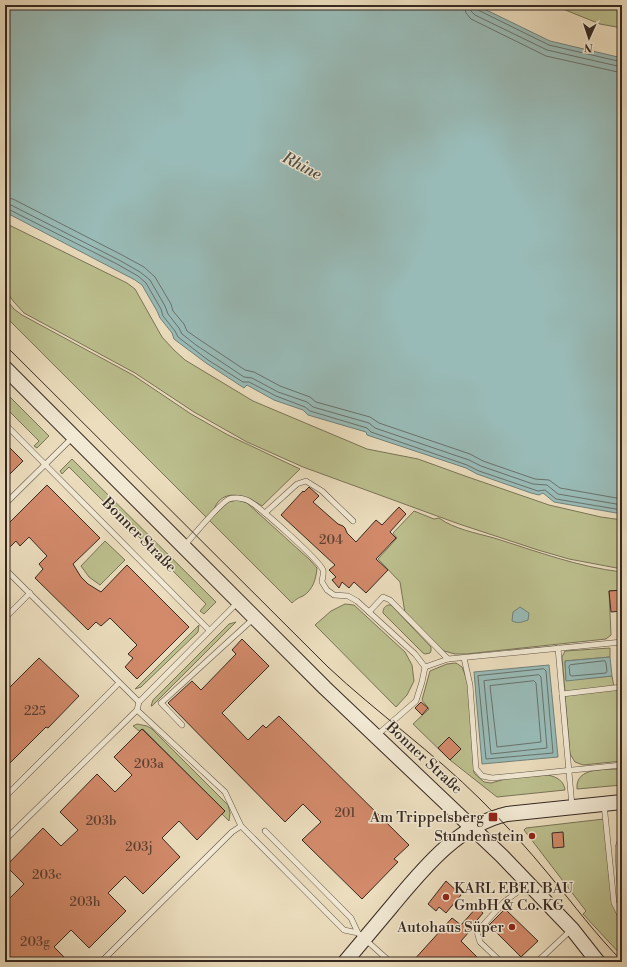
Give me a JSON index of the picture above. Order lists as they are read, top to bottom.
{
  "streets": {
    "main road": ["Bonner Straße"]
  },
  "water": ["Rhine"],
  "places": {
    "transit": ["Am Trippelsberg"],
    "other": ["Stundenstein", "KARL EBEL BAU GmbH & Co. KG", "Autohaus Süper"]
  },
  "house_numbers": [
    "204",
    "225",
    "203a",
    "201",
    "203b",
    "203j",
    "203c",
    "203h",
    "203g"
  ],
  "north": "bottom"
}
